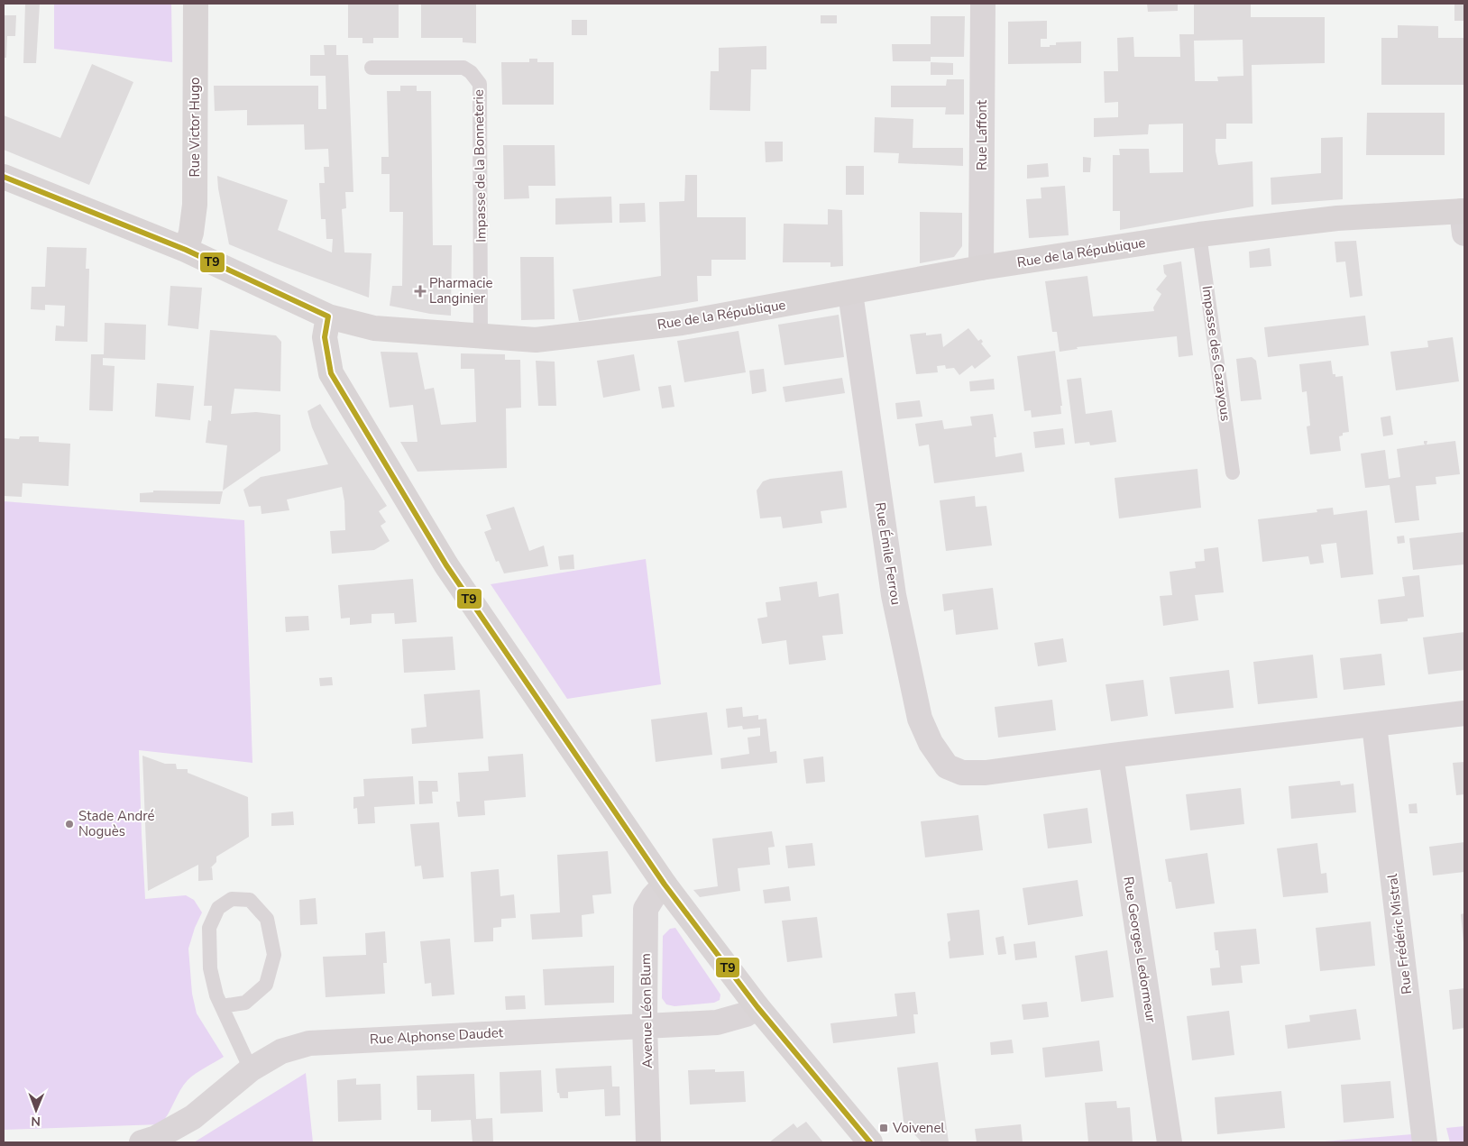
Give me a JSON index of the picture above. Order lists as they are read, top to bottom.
{
  "streets": {
    "street": [
      "Rue Victor Hugo",
      "Rue Laffont",
      "Rue de la République",
      "Rue Émile Ferrou",
      "Rue Frédéric Mistral",
      "Rue Georges Ledormeur",
      "Avenue Léon Blum",
      "Rue Alphonse Daudet"
    ],
    "lane": ["Impasse de la Bonneterie", "Impasse des Cazayous"]
  },
  "crossings": [
    ["Rue Victor Hugo", "Rue de la République"],
    ["Rue Laffont", "Rue de la République"],
    ["Impasse de la Bonneterie", "Rue de la République"],
    ["Rue de la République", "Impasse des Cazayous"],
    ["Rue de la République", "Rue Émile Ferrou"],
    ["Rue Émile Ferrou", "Rue Georges Ledormeur"],
    ["Avenue Léon Blum", "Rue Alphonse Daudet"]
  ],
  "places": {
    "health": ["Pharmacie Langinier"],
    "other": ["Stade André Noguès"],
    "transit": ["Voivenel"]
  },
  "lines": ["transit line T9"],
  "north": "bottom"
}
